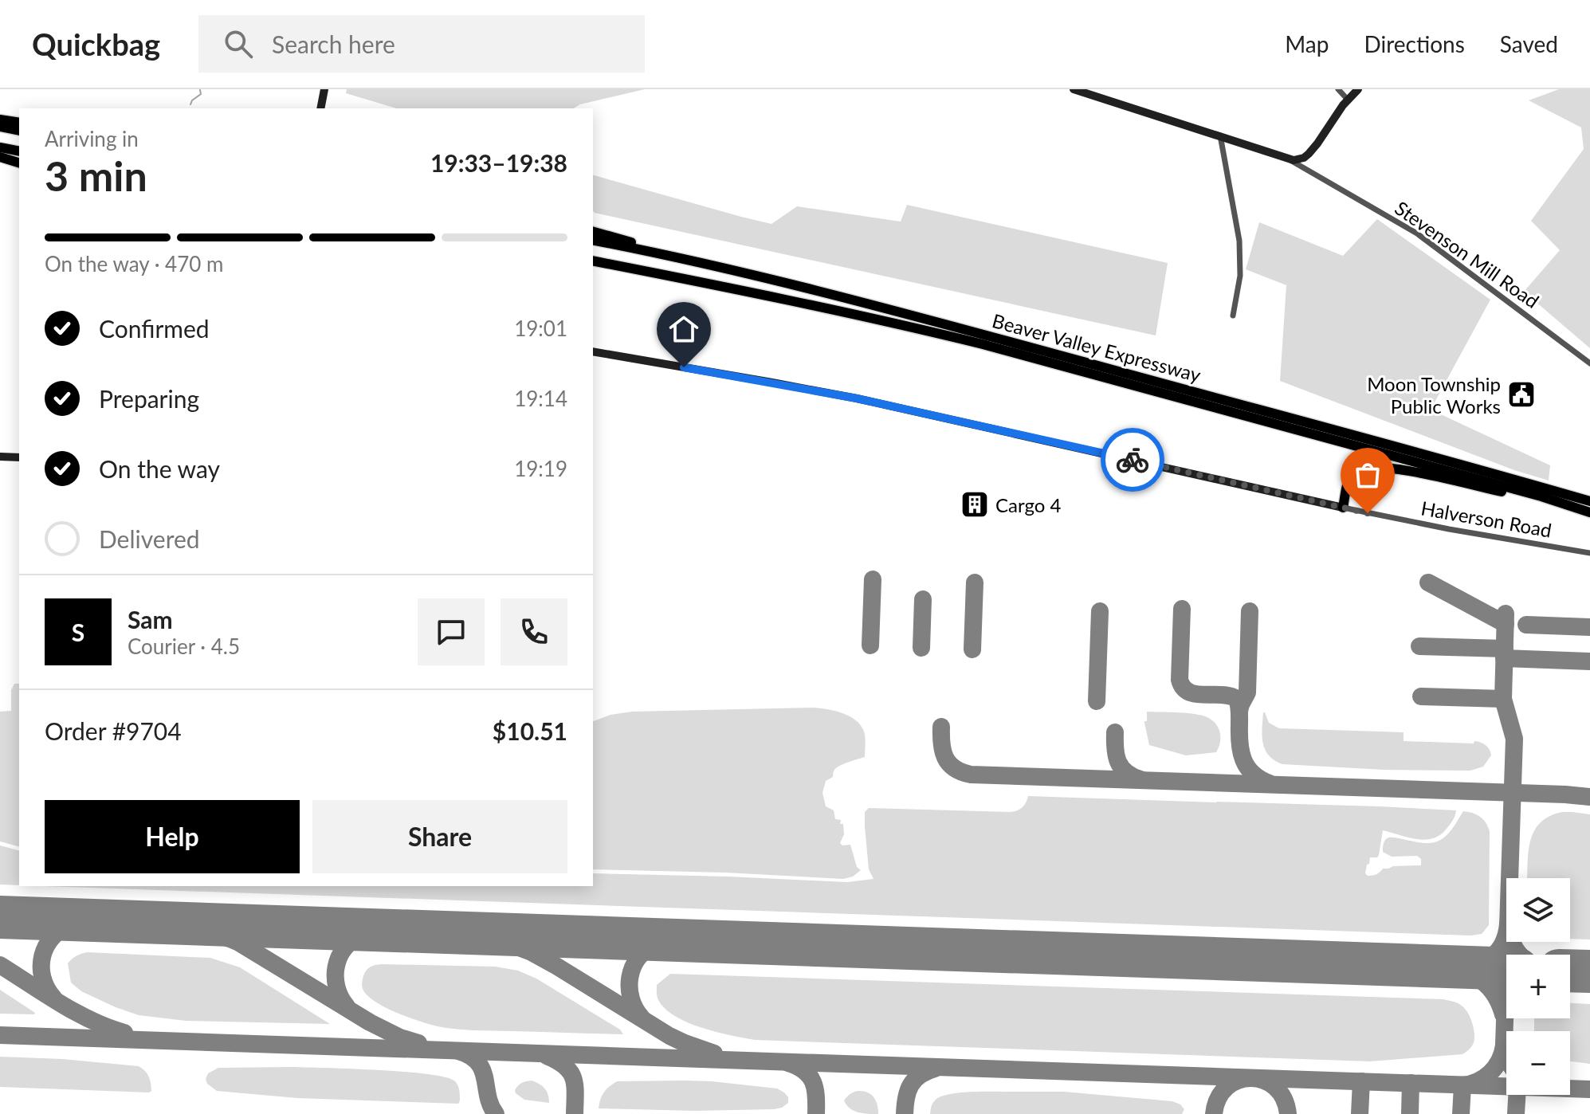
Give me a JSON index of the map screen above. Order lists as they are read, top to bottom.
{
  "streets": {
    "highway": ["Beaver Valley Expressway"],
    "street": ["Stevenson Mill Road", "Halverson Road"]
  },
  "places": {
    "public building": ["Moon Township Public Works"],
    "building": ["Cargo 4"]
  },
  "page": {
    "header": "Quickbag",
    "search": "Search here",
    "nav": ["Map", "Directions", "Saved"],
    "heading": ["3 min", "Arriving in", "19:33–19:38"],
    "panel": [
      "Sam",
      "Courier · 4.5",
      "Order #9704",
      "$10.51"
    ],
    "bar": "On the way · 470 m",
    "list": [
      ["Confirmed", "19:01"],
      ["Preparing", "19:14"],
      ["On the way", "19:19"],
      "Delivered"
    ],
    "round": "S",
    "buttons": ["Help", "Share"],
    "map_buttons": ["+", "−"]
  }
}
